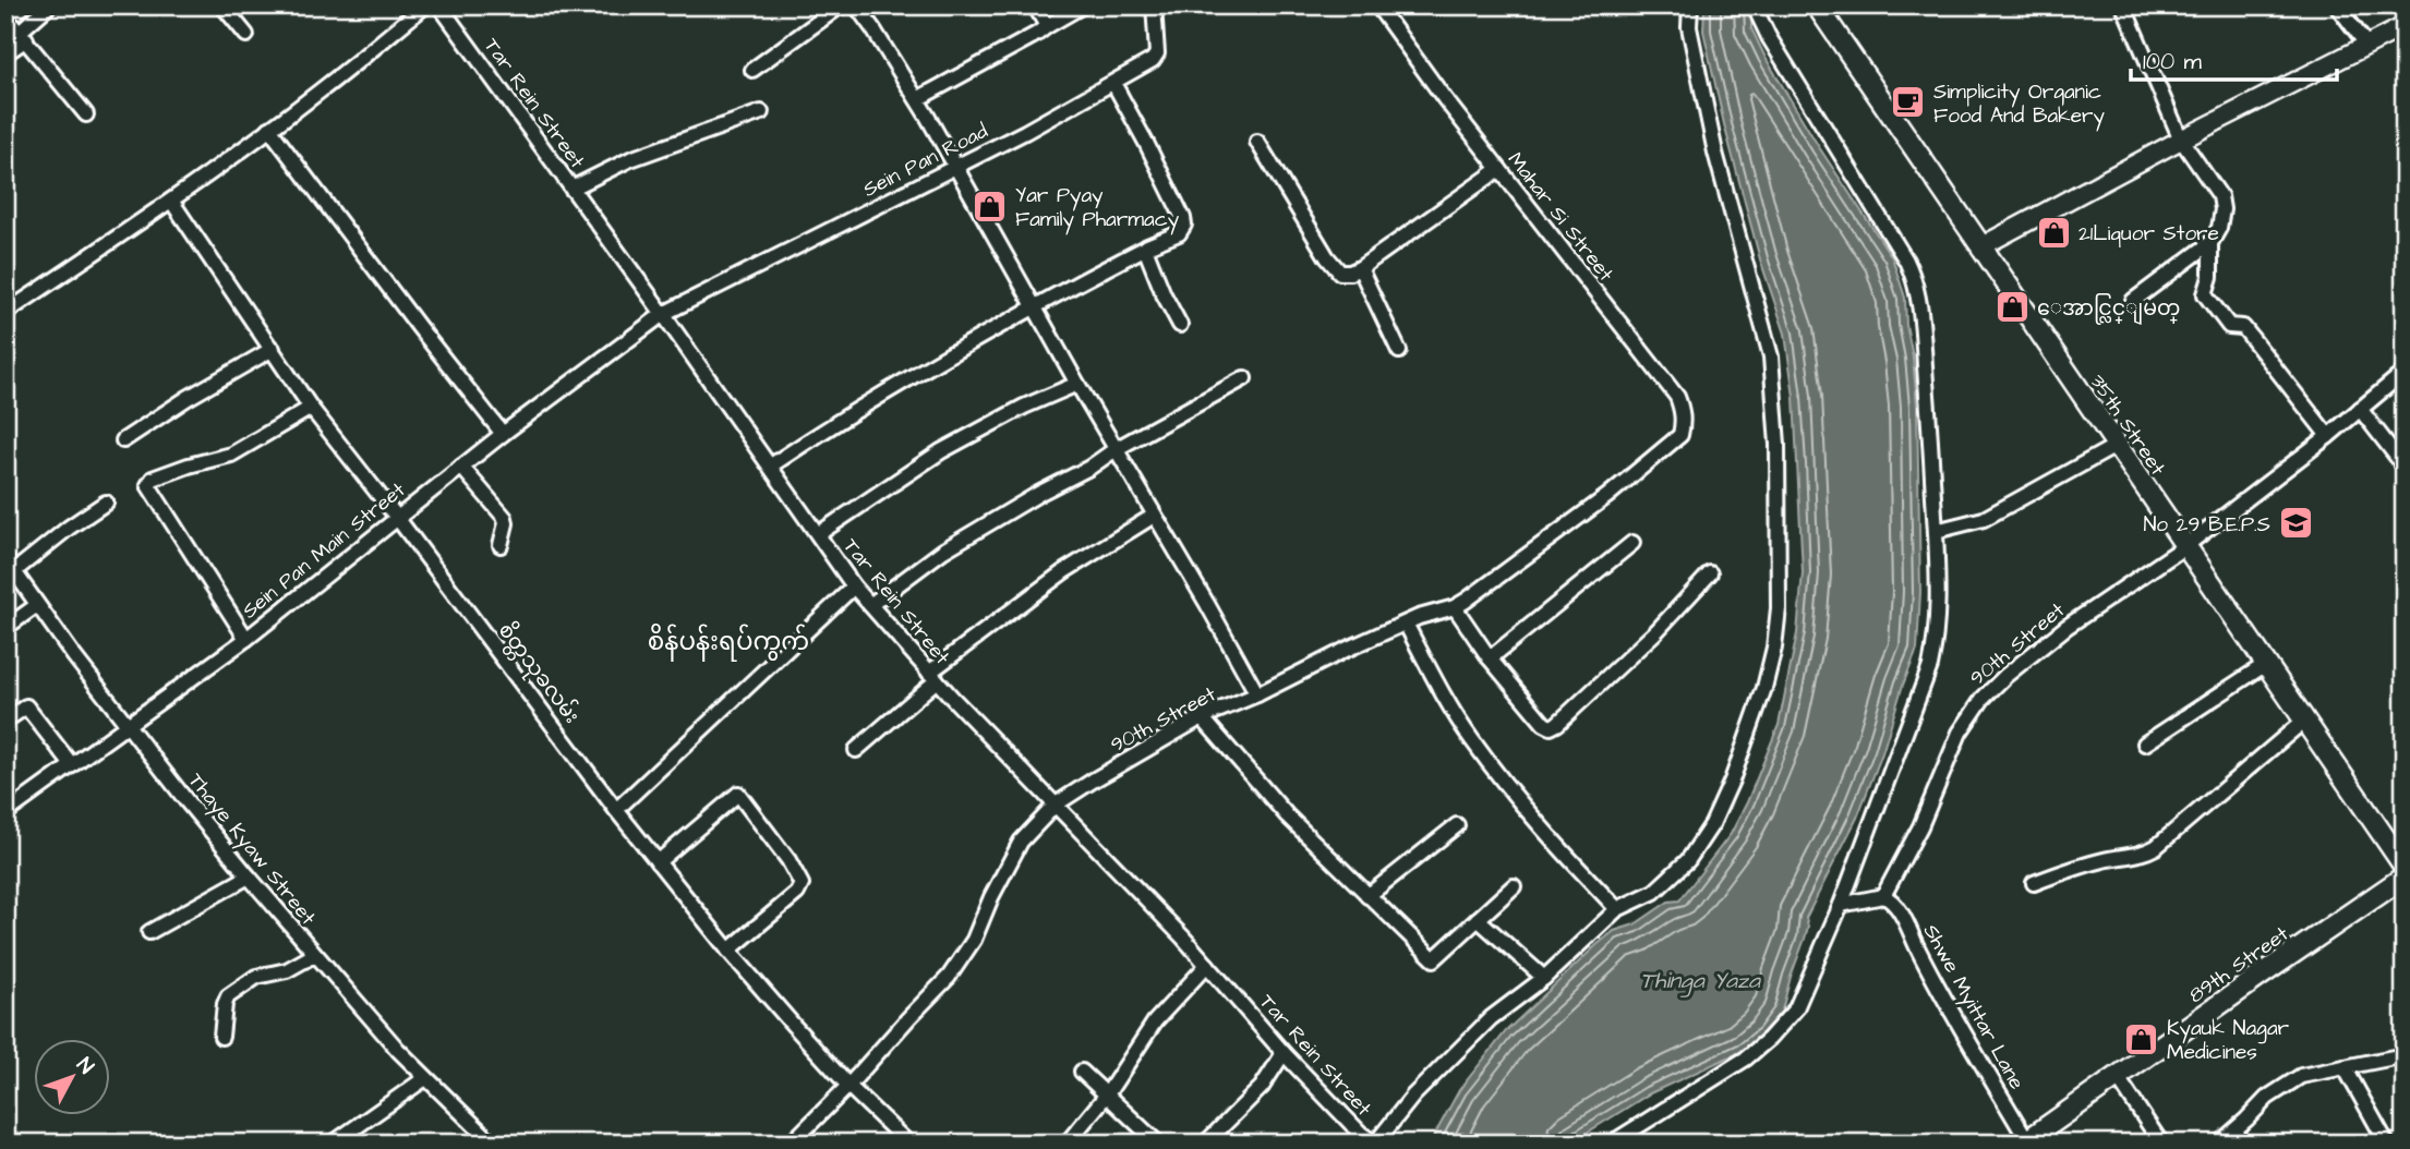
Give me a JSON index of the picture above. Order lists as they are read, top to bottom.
{
  "streets": {
    "main road": ["35th Street", "89th Street"],
    "street": [
      "Tar Rein Street",
      "Sein Pan Road",
      "Mahar Si Street",
      "Sein Pan Main Street",
      "90th Street",
      "စိတ္တသုခလမ်း",
      "Thaye Kyaw Street",
      "Shwe Myittar Lane"
    ]
  },
  "crossings": [
    ["Tar Rein Street", "Sein Pan Road"],
    ["Tar Rein Street", "Sein Pan Main Street"],
    ["Tar Rein Street", "90th Street"],
    ["Sein Pan Road", "Sein Pan Main Street"],
    ["Mahar Si Street", "90th Street"],
    ["35th Street", "90th Street"],
    ["Sein Pan Main Street", "စိတ္တသုခလမ်း"],
    ["Sein Pan Main Street", "Thaye Kyaw Street"],
    ["90th Street", "စိတ္တသုခလမ်း"],
    ["90th Street", "Shwe Myittar Lane"],
    ["89th Street", "Shwe Myittar Lane"]
  ],
  "districts": ["စိန်ပန်းရပ်ကွက်"],
  "water": ["Thinga Yaza"],
  "places": {
    "cafe": ["Simplicity Organic Food And Bakery"],
    "shop": [
      "Yar Pyay Family Pharmacy",
      "21Liquor Store",
      "ေအာင္လြင္ျမတ္",
      "Kyauk Nagar Medicines"
    ],
    "school or university": ["No 29 B.E.P.S"]
  },
  "scale_bar": "100 m",
  "north": "top right"
}
